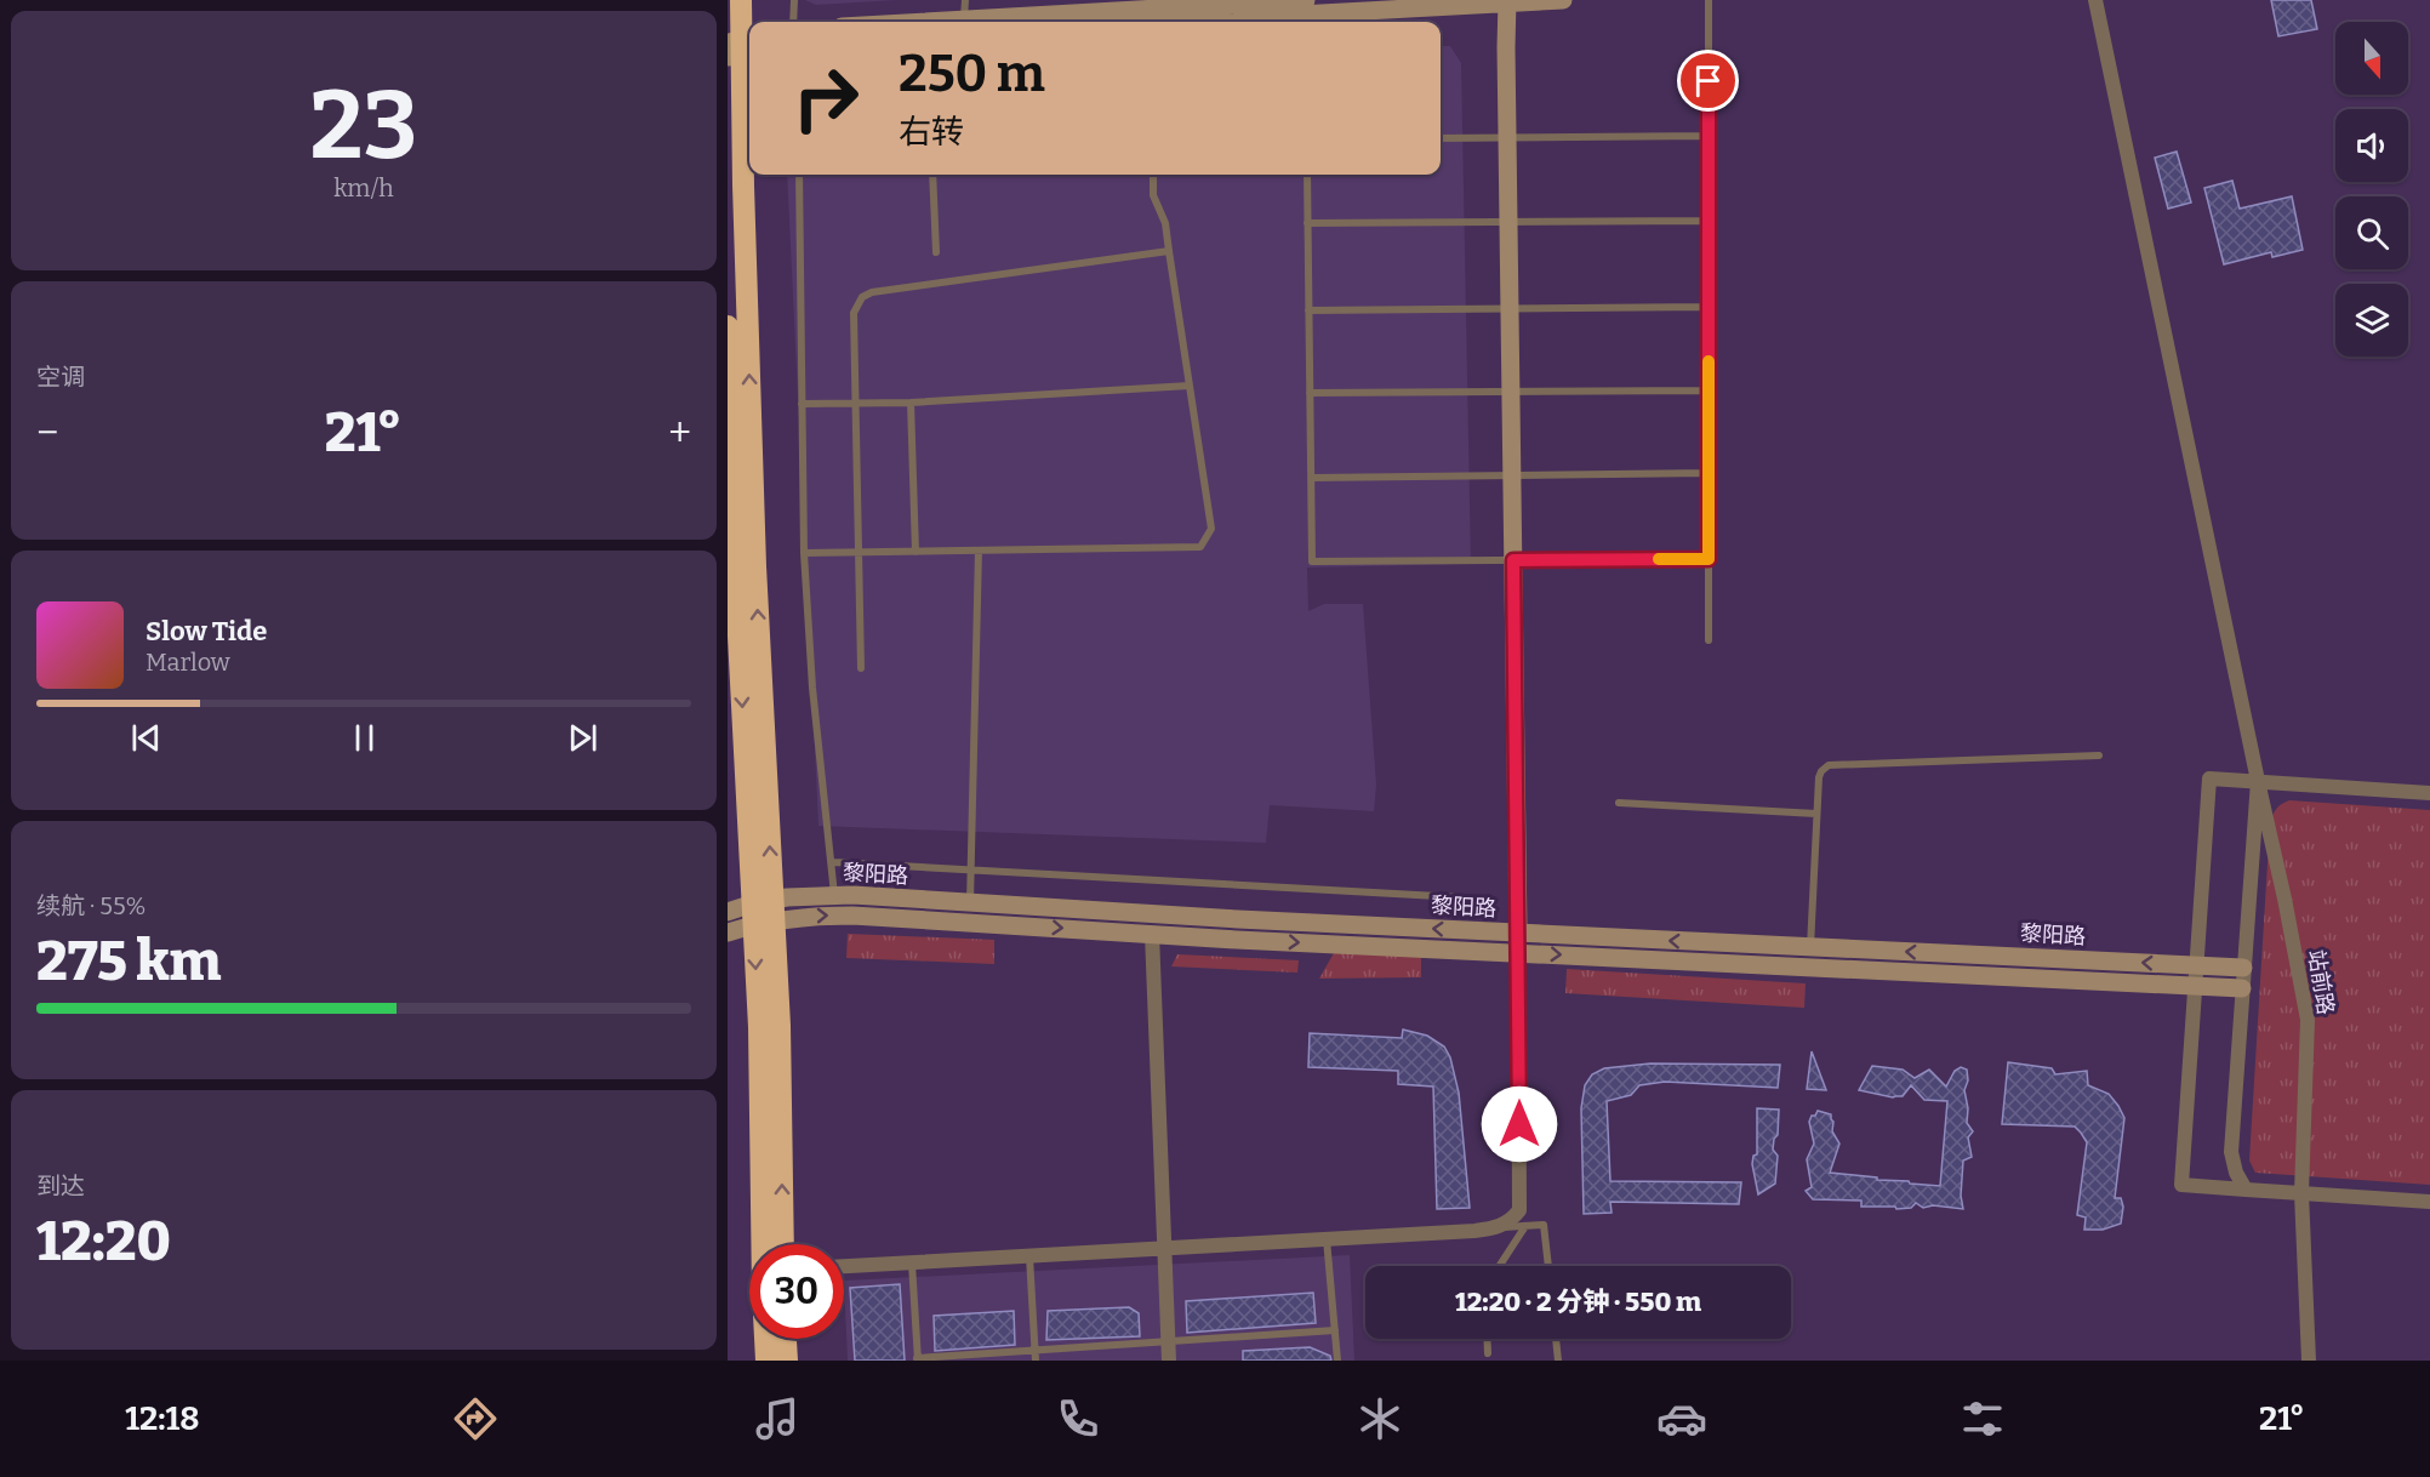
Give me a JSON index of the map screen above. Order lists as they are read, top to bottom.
{
  "streets": {
    "main road": ["黎阳路"],
    "street": ["站前路"]
  },
  "north": "bottom",
  "page": {
    "tile": [
      ["23", "km/h"],
      "空调",
      ["续航 · 55%", "275 km"],
      ["到达", "12:20"]
    ],
    "turn": ["250 m", "右转"],
    "heat": ["−", "21°", "+"],
    "song": ["Slow Tide", "Marlow"],
    "limit": "30",
    "trip": "12:20 · 2 分钟 · 550 m",
    "tabs": ["12:18", "21°"]
  }
}
